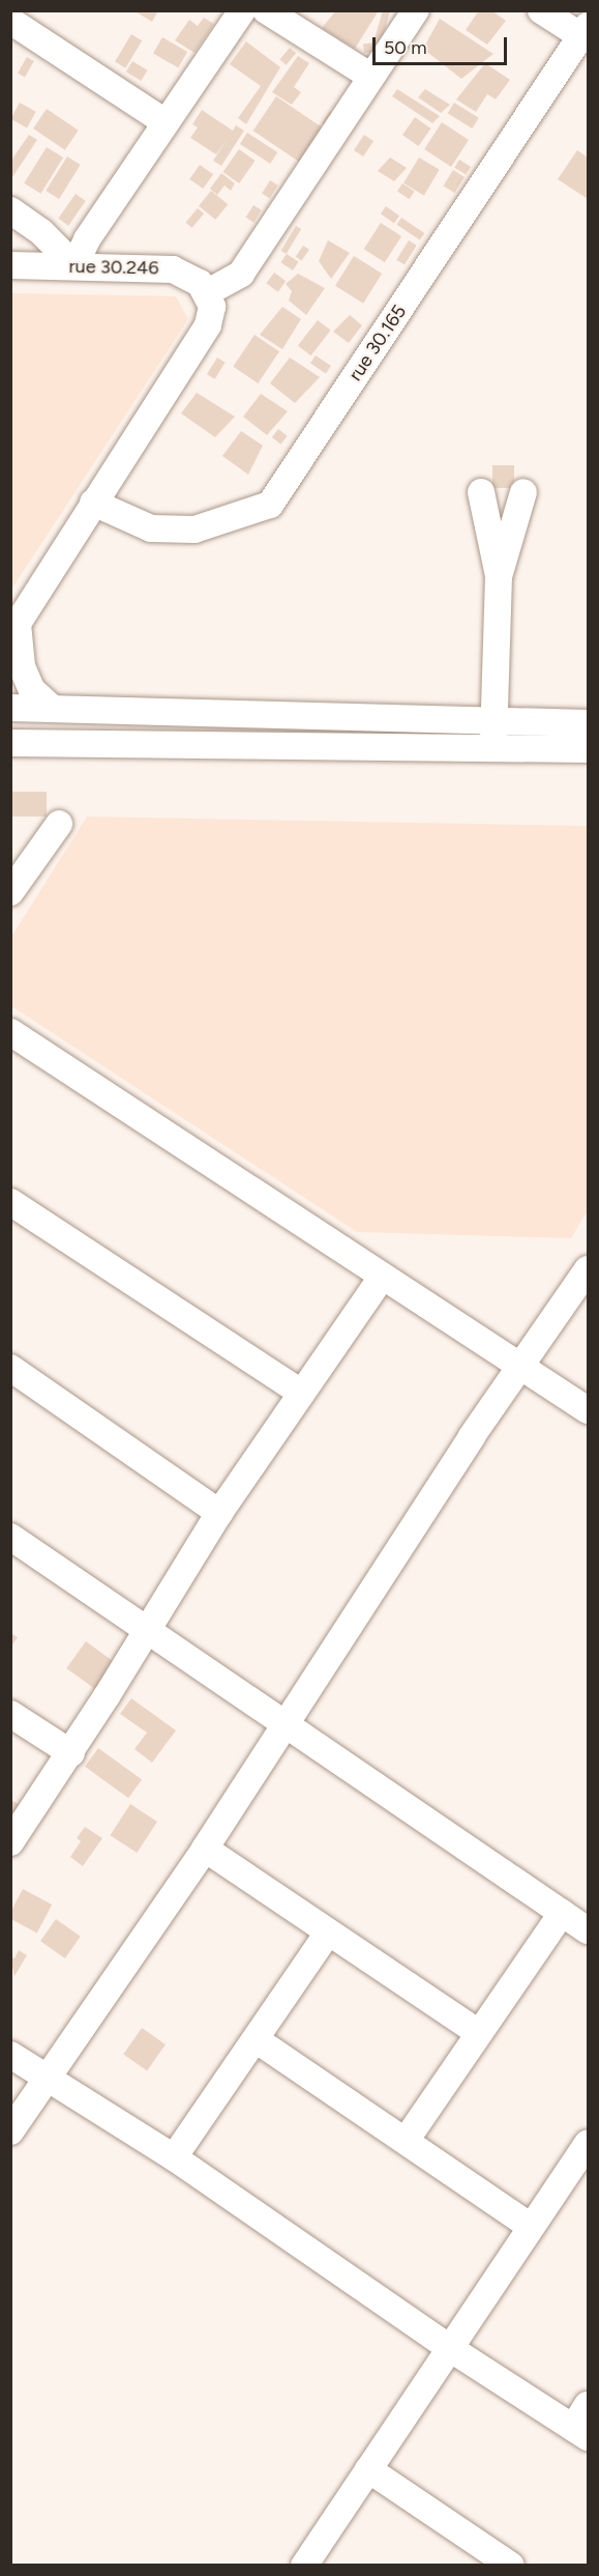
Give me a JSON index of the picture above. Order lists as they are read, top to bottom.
{
  "streets": {
    "street": ["rue 30.246", "rue 30.165"]
  },
  "scale_bar": "50 m"
}
